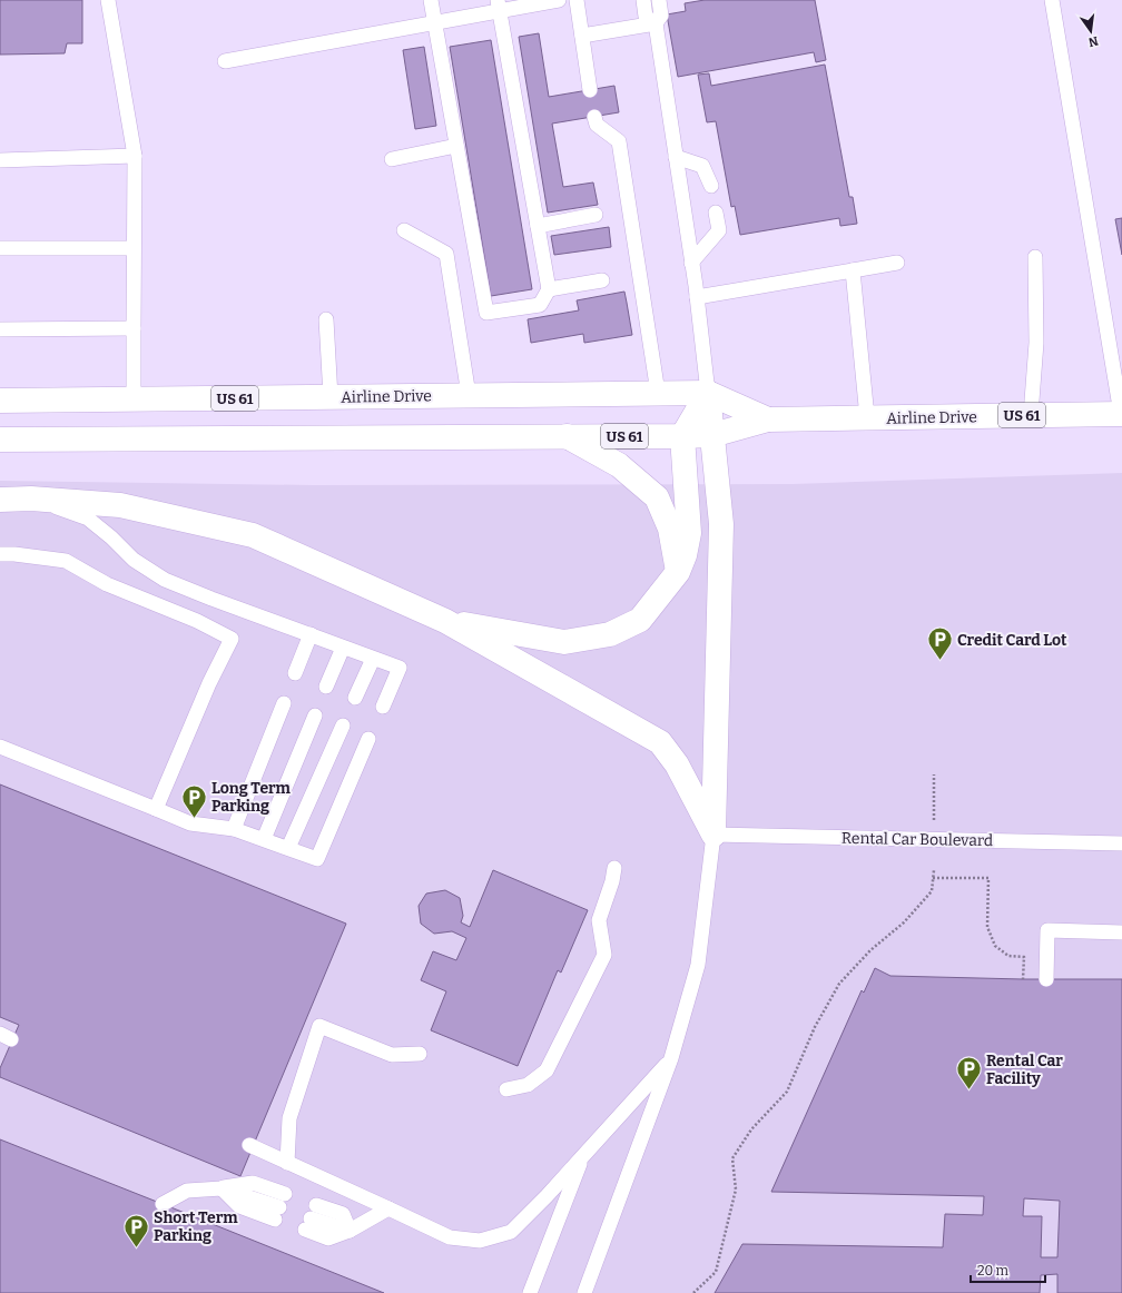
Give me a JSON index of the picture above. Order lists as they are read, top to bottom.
{
  "streets": {
    "main road": ["Airline Drive", "US 61"],
    "lane": ["Rental Car Boulevard"]
  },
  "places": {
    "parking": [
      "Credit Card Lot",
      "Long Term Parking",
      "Rental Car Facility",
      "Short Term Parking"
    ]
  },
  "scale_bar": "20 m",
  "north": "bottom"
}
